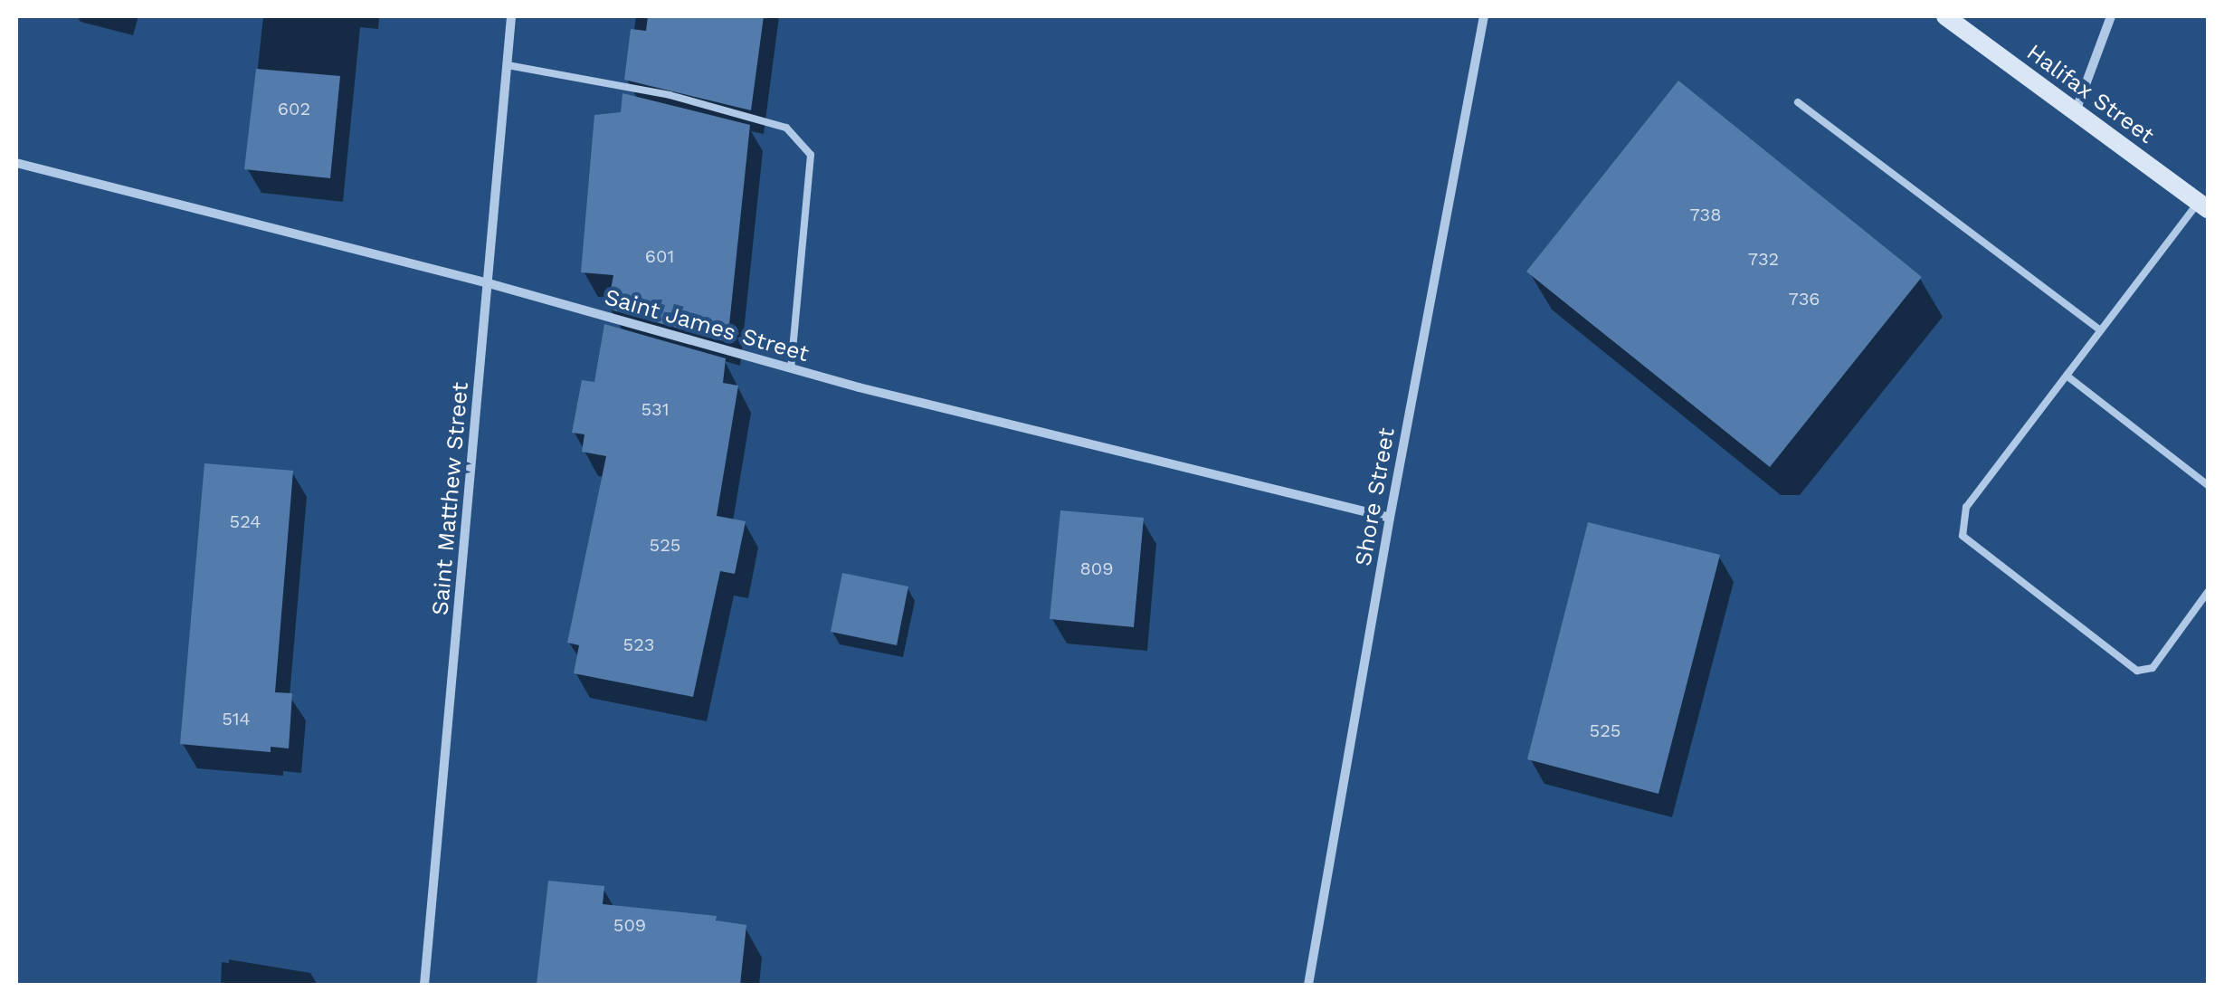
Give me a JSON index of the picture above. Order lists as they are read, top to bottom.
{
  "streets": {
    "main road": ["Halifax Street"],
    "street": ["Saint James Street", "Shore Street", "Saint Matthew Street"]
  },
  "crossings": [
    ["Saint James Street", "Shore Street"],
    ["Saint James Street", "Saint Matthew Street"]
  ],
  "house_numbers": [
    "602",
    "738",
    "601",
    "732",
    "736",
    "531",
    "524",
    "525",
    "809",
    "523",
    "514",
    "525",
    "509"
  ]
}
